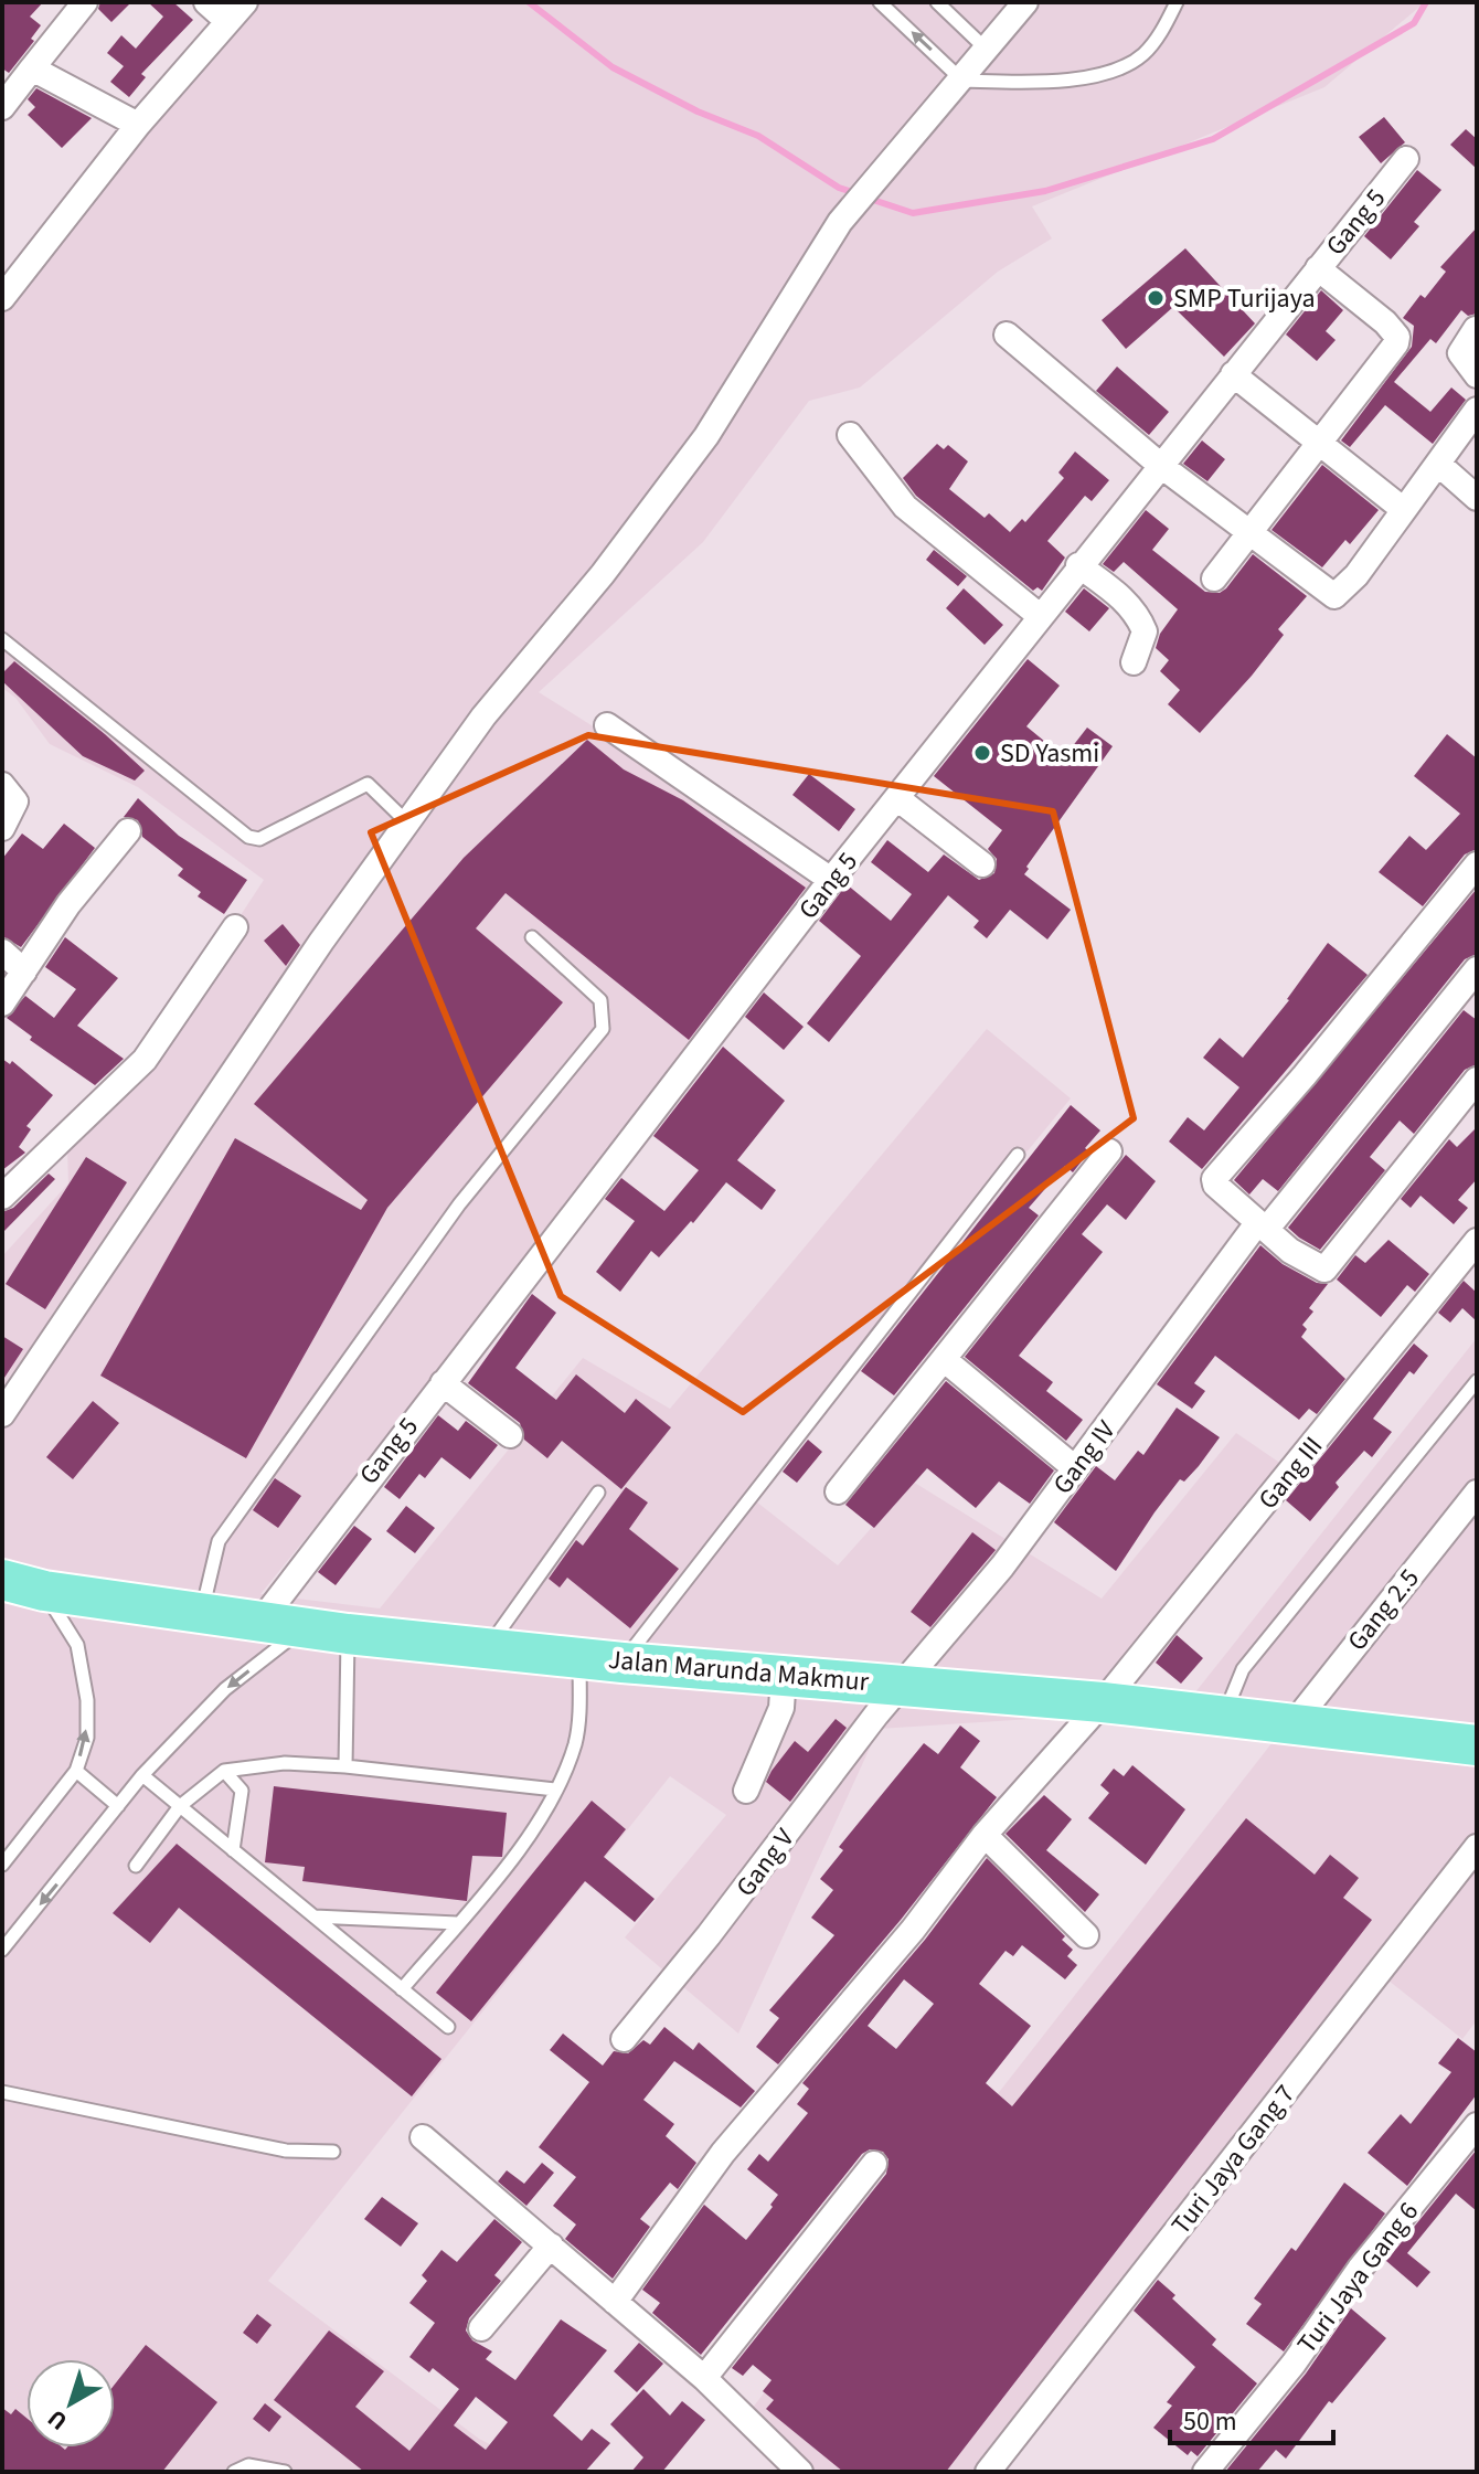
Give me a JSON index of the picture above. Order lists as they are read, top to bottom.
{
  "streets": {
    "main road": ["Jalan Marunda Makmur"],
    "street": [
      "Gang 5",
      "Gang IV",
      "Gang III",
      "Gang 2.5",
      "Gang V",
      "Turi Jaya Gang 7",
      "Turi Jaya Gang 6"
    ]
  },
  "crossings": [
    ["Gang 5", "Jalan Marunda Makmur"],
    ["Gang IV", "Jalan Marunda Makmur"],
    ["Gang IV", "Gang V"],
    ["Gang III", "Jalan Marunda Makmur"],
    ["Gang 2.5", "Jalan Marunda Makmur"],
    ["Jalan Marunda Makmur", "Gang V"]
  ],
  "places": ["SMP Turijaya", "SD Yasmi"],
  "scale_bar": "50 m",
  "north": "bottom left"
}
